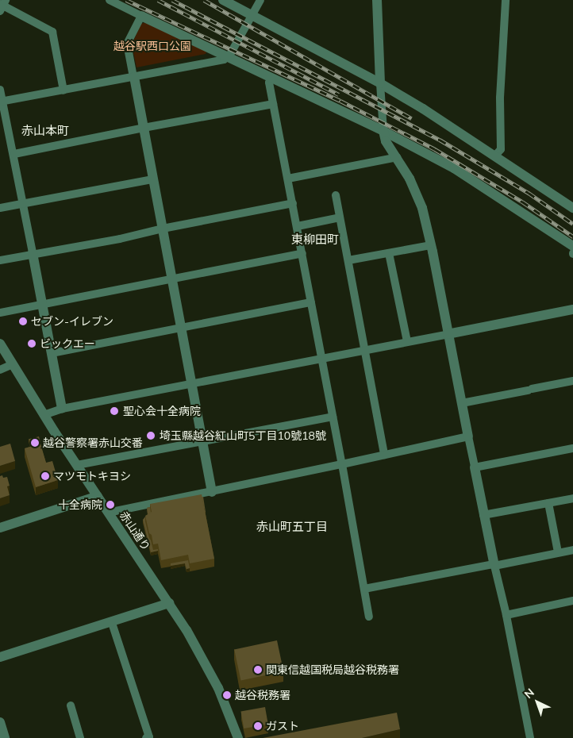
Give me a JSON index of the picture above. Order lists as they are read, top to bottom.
{
  "streets": {
    "street": ["赤山通り"]
  },
  "districts": ["赤山本町", "東柳田町", "赤山町五丁目"],
  "parks": ["越谷駅西口公園"],
  "places": [
    "セブン-イレブン",
    "ビックエー",
    "聖心会十全病院",
    "埼玉縣越谷紅山町5丁目10號18號",
    "越谷警察署赤山交番",
    "マツモトキヨシ",
    "十全病院",
    "関東信越国税局越谷税務署",
    "越谷税務署",
    "ガスト"
  ],
  "north": "top left"
}
